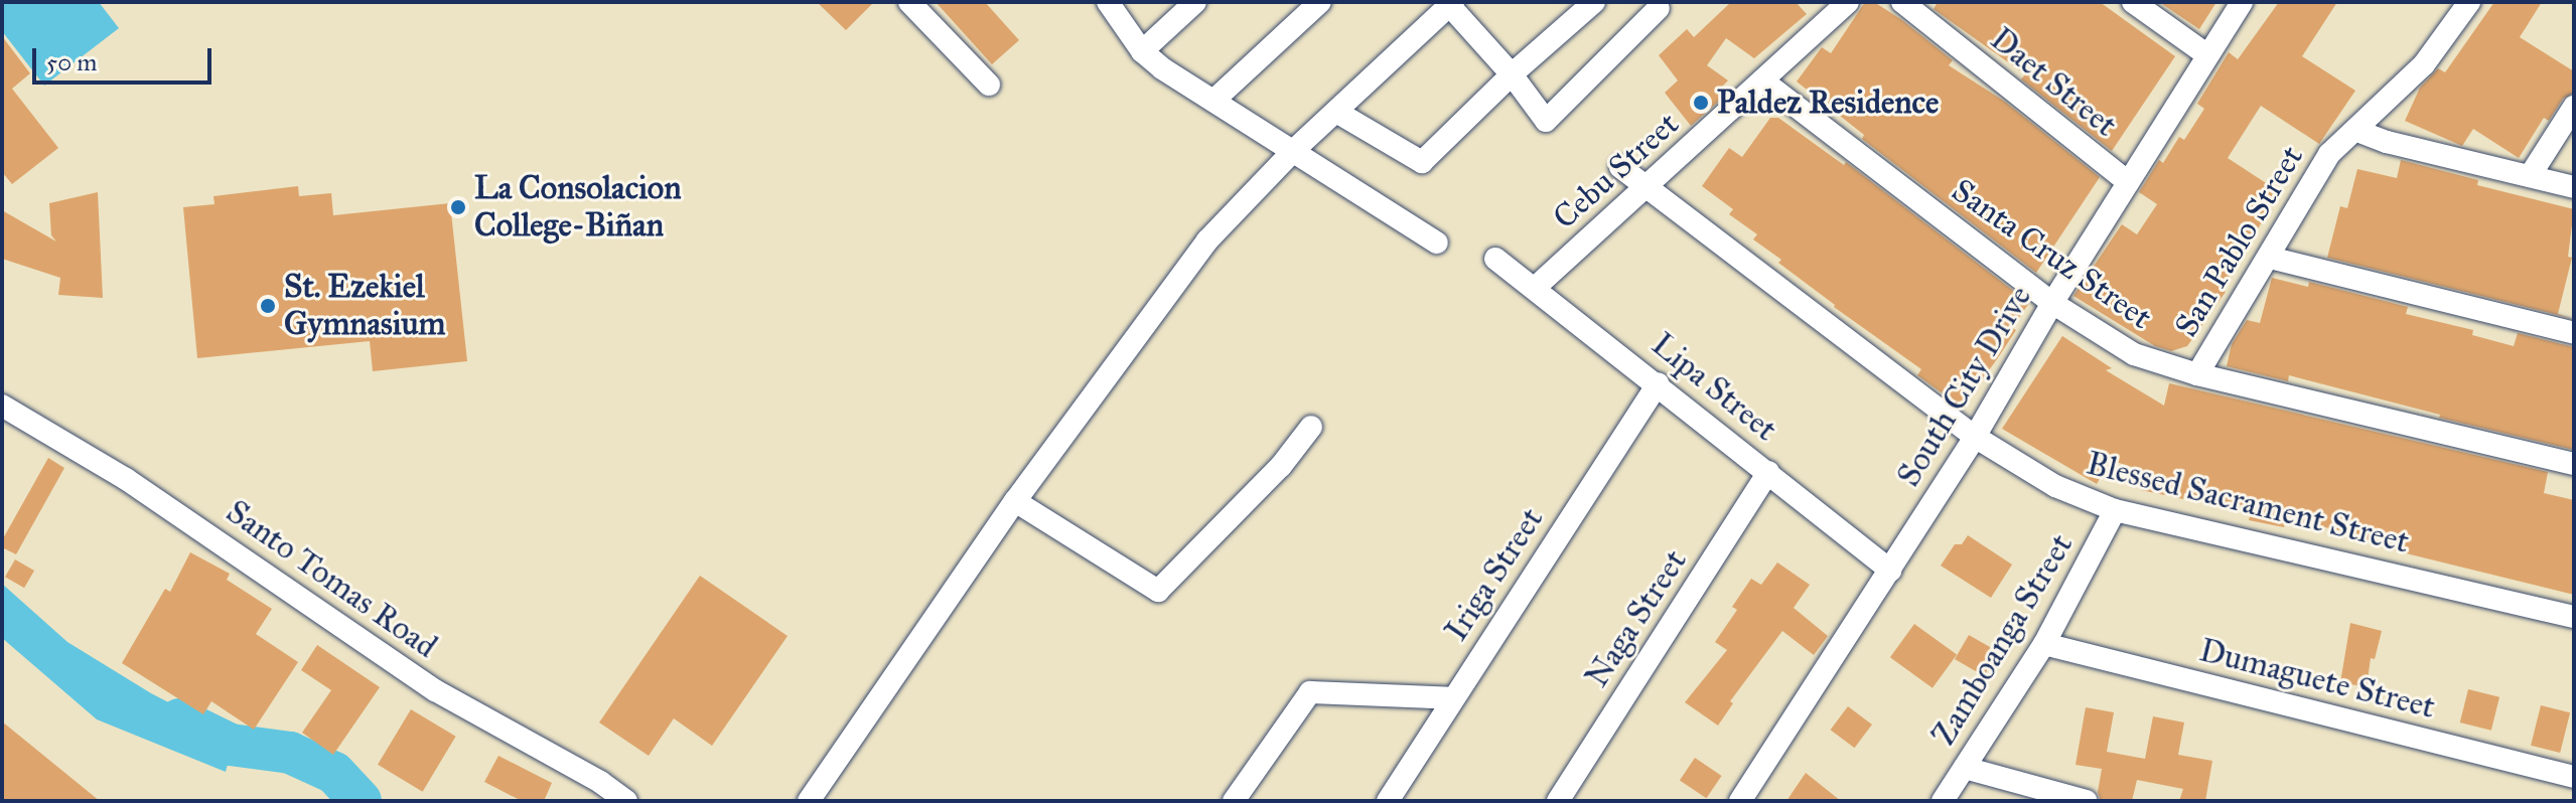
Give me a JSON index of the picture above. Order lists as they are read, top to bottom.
{
  "streets": {
    "street": [
      "Daet Street",
      "Cebu Street",
      "San Pablo Street",
      "Santa Cruz Street",
      "South City Drive",
      "Lipa Street",
      "Blessed Sacrament Street",
      "Iriga Street",
      "Santo Tomas Road",
      "Naga Street",
      "Zamboanga Street",
      "Dumaguete Street"
    ]
  },
  "crossings": [
    ["Daet Street", "South City Drive"],
    ["Cebu Street", "Santa Cruz Street"],
    ["Cebu Street", "Lipa Street"],
    ["Cebu Street", "Blessed Sacrament Street"],
    ["San Pablo Street", "Santa Cruz Street"],
    ["Santa Cruz Street", "South City Drive"],
    ["South City Drive", "Lipa Street"],
    ["South City Drive", "Blessed Sacrament Street"],
    ["Lipa Street", "Iriga Street"],
    ["Lipa Street", "Naga Street"],
    ["Blessed Sacrament Street", "Zamboanga Street"],
    ["Zamboanga Street", "Dumaguete Street"]
  ],
  "places": ["Paldez Residence", "La Consolacion College-Biñan", "St. Ezekiel Gymnasium"],
  "scale_bar": "50 m"
}
